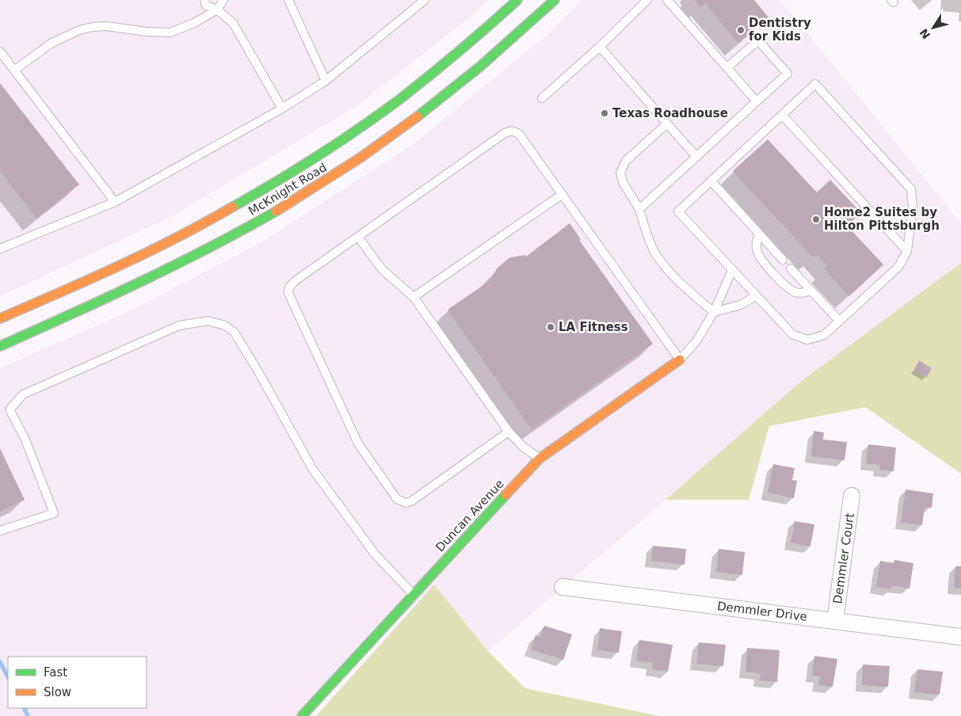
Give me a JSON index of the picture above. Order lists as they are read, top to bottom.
{
  "streets": {
    "main road": ["McKnight Road", "Duncan Avenue"],
    "street": ["Demmler Court", "Demmler Drive"]
  },
  "crossings": [
    ["Demmler Court", "Demmler Drive"]
  ],
  "places": [
    "Dentistry for Kids",
    "Texas Roadhouse",
    "Home2 Suites by Hilton Pittsburgh",
    "LA Fitness"
  ],
  "legend": ["Fast", "Slow"],
  "north": "bottom left"
}
